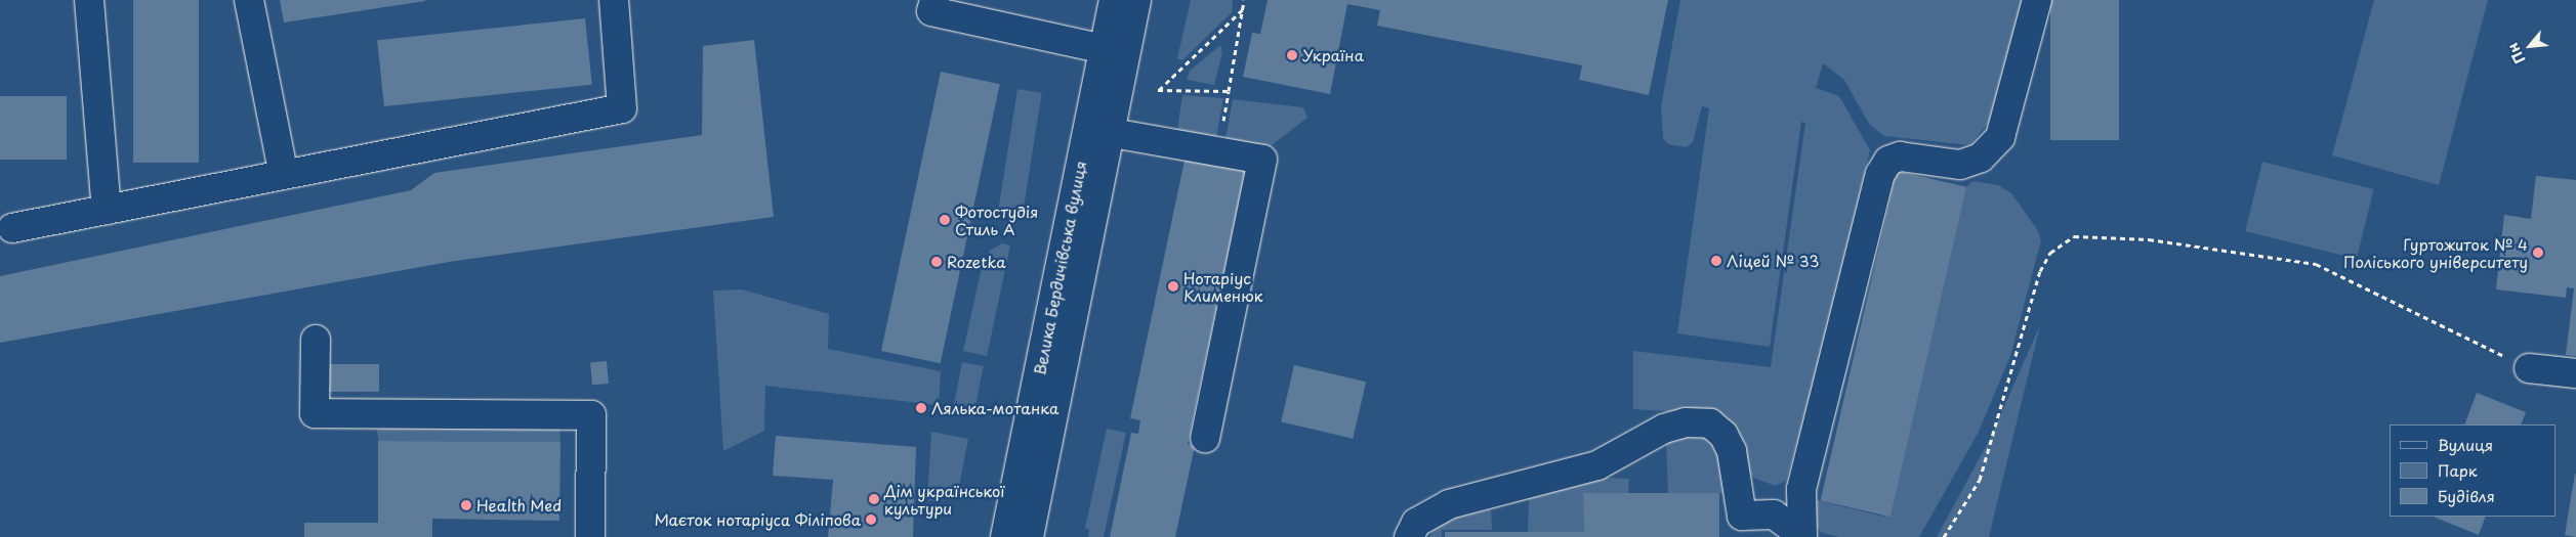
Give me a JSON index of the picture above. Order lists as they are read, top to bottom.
{
  "streets": {
    "main road": ["Велика Бердичівська вулиця"]
  },
  "places": [
    "Україна",
    "Фотостудія Стиль А",
    "Гуртожиток № 4 Поліського університету",
    "Ліцей № 33",
    "Rozetka",
    "Нотаріус Клименюк",
    "Лялька-мотанка",
    "Дім української культури",
    "Health Med",
    "Маєток нотаріуса Філіпова"
  ],
  "legend": ["Вулиця", "Парк", "Будівля"],
  "north": "bottom left"
}
